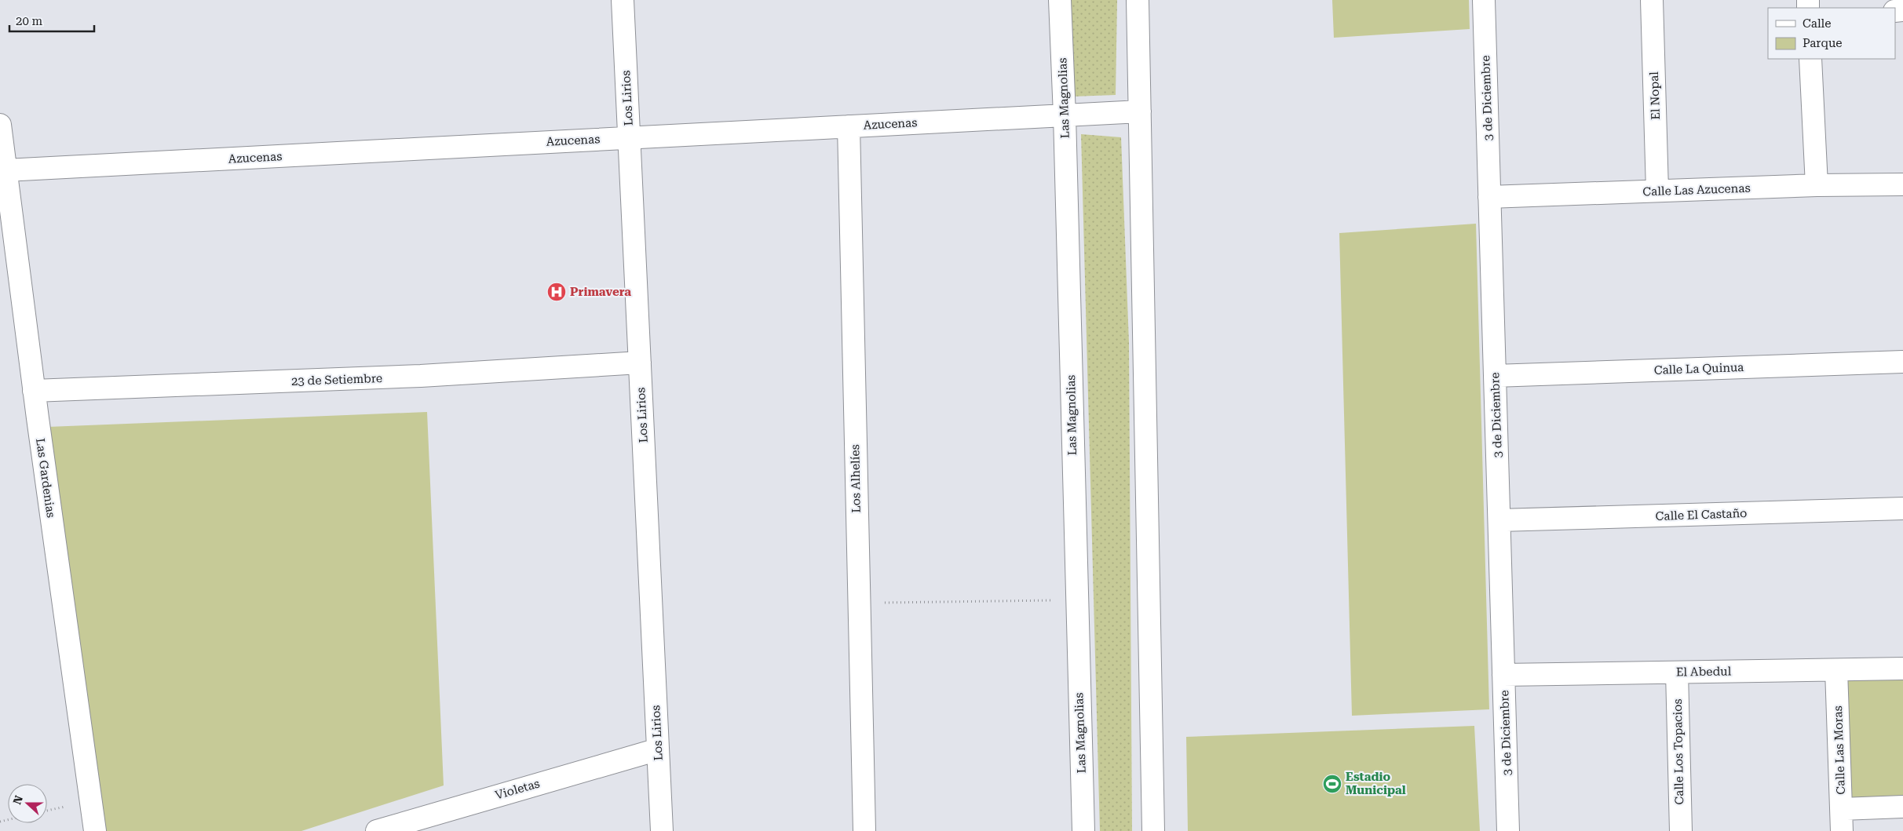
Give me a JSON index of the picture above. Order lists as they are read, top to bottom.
{
  "streets": {
    "street": [
      "El Nopal",
      "Los Lirios",
      "Las Magnolias",
      "3 de Diciembre",
      "Azucenas",
      "Calle Las Azucenas",
      "Calle La Quinua",
      "23 de Setiembre",
      "Las Gardenias",
      "Los Alhelíes",
      "Calle El Castaño",
      "El Abedul",
      "Calle Las Moras",
      "Calle Los Topacios",
      "Violetas"
    ]
  },
  "crossings": [
    ["El Nopal", "Calle Las Azucenas"],
    ["Los Lirios", "Azucenas"],
    ["Los Lirios", "23 de Setiembre"],
    ["Los Lirios", "Violetas"],
    ["Las Magnolias", "Azucenas"],
    ["3 de Diciembre", "Calle Las Azucenas"],
    ["3 de Diciembre", "Calle La Quinua"],
    ["3 de Diciembre", "Calle El Castaño"],
    ["3 de Diciembre", "El Abedul"],
    ["Azucenas", "Las Gardenias"],
    ["Azucenas", "Los Alhelíes"],
    ["23 de Setiembre", "Las Gardenias"],
    ["El Abedul", "Calle Las Moras"],
    ["El Abedul", "Calle Los Topacios"]
  ],
  "places": {
    "hospital": ["Primavera"],
    "sports": ["Estadio Municipal"]
  },
  "legend": ["Calle", "Parque"],
  "scale_bar": "20 m",
  "north": "left"
}
